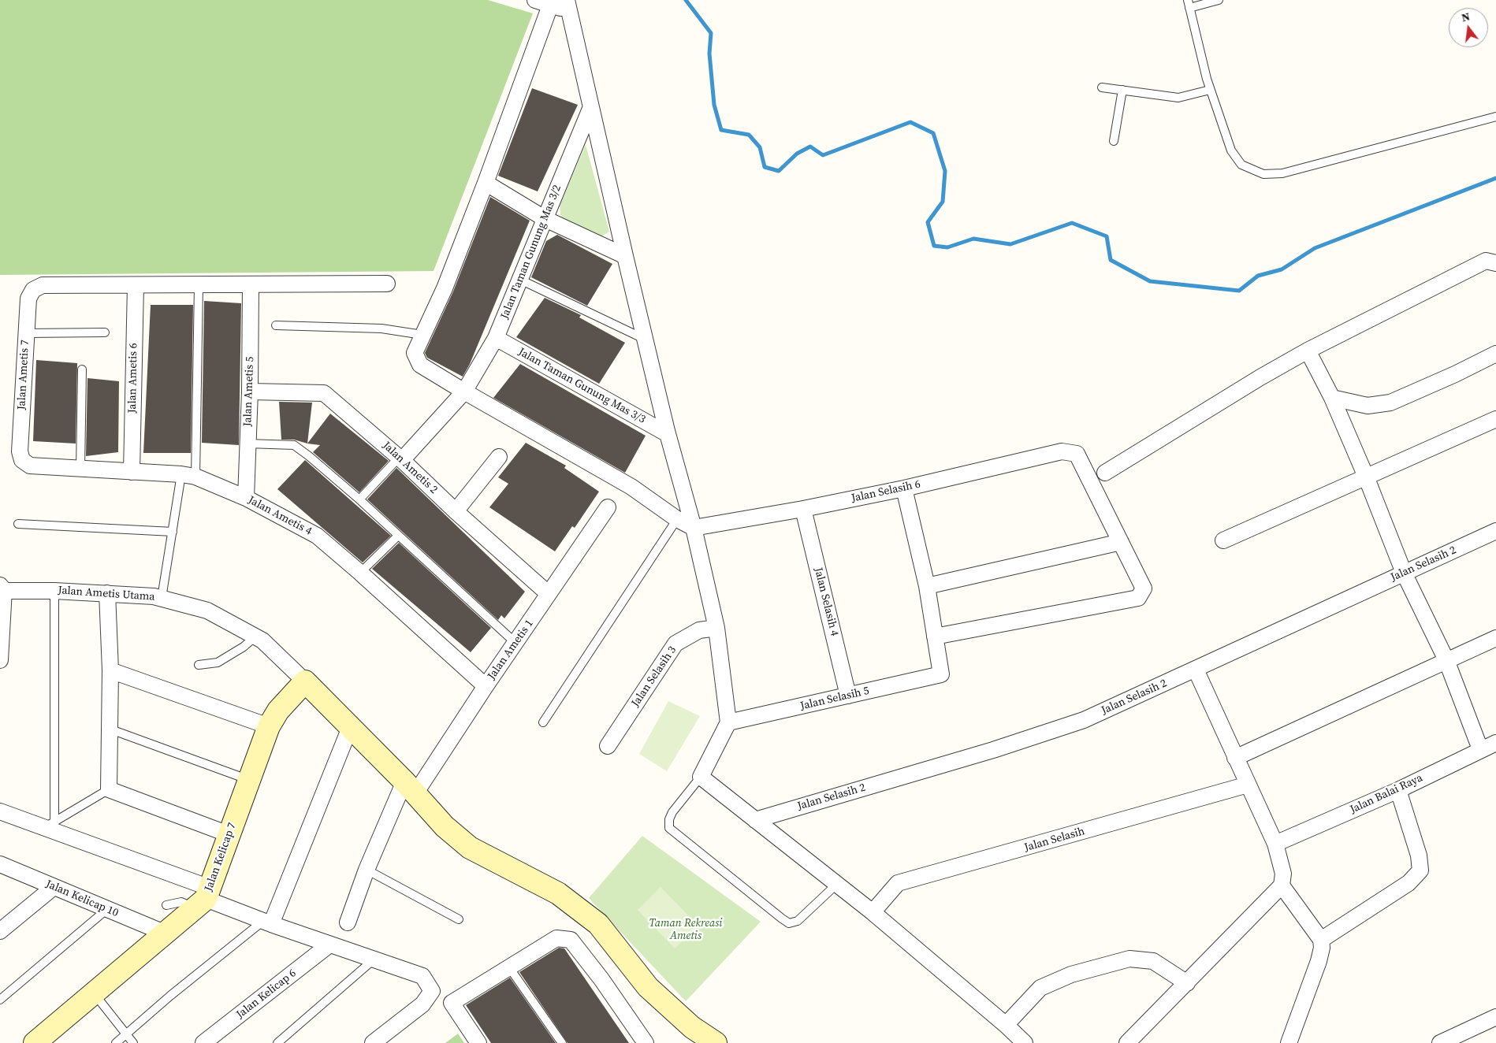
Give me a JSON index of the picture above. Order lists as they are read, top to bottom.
{
  "streets": {
    "street": [
      "Jalan Taman Gunung Mas 3/2",
      "Jalan Ametis 7",
      "Jalan Ametis 6",
      "Jalan Taman Gunung Mas 3/3",
      "Jalan Ametis 5",
      "Jalan Ametis 2",
      "Jalan Selasih 6",
      "Jalan Ametis 4",
      "Jalan Selasih 2",
      "Jalan Ametis Utama",
      "Jalan Selasih 4",
      "Jalan Ametis 1",
      "Jalan Selasih 3",
      "Jalan Selasih 5",
      "Jalan Balai Raya",
      "Jalan Selasih",
      "Jalan Kelicap 7",
      "Jalan Kelicap 10",
      "Jalan Kelicap 6"
    ]
  },
  "crossings": [
    ["Jalan Taman Gunung Mas 3/2", "Jalan Taman Gunung Mas 3/3"],
    ["Jalan Taman Gunung Mas 3/2", "Jalan Ametis 2"],
    ["Jalan Ametis 7", "Jalan Ametis 6"],
    ["Jalan Ametis 7", "Jalan Ametis 4"],
    ["Jalan Ametis 6", "Jalan Ametis 4"],
    ["Jalan Ametis 5", "Jalan Ametis 2"],
    ["Jalan Ametis 5", "Jalan Ametis 4"],
    ["Jalan Ametis 2", "Jalan Ametis 1"],
    ["Jalan Selasih 6", "Jalan Selasih 4"],
    ["Jalan Ametis 4", "Jalan Ametis 1"],
    ["Jalan Ametis Utama", "Jalan Kelicap 7"],
    ["Jalan Selasih 4", "Jalan Selasih 5"]
  ],
  "parks": ["Taman Rekreasi Ametis"],
  "north": "top"
}
